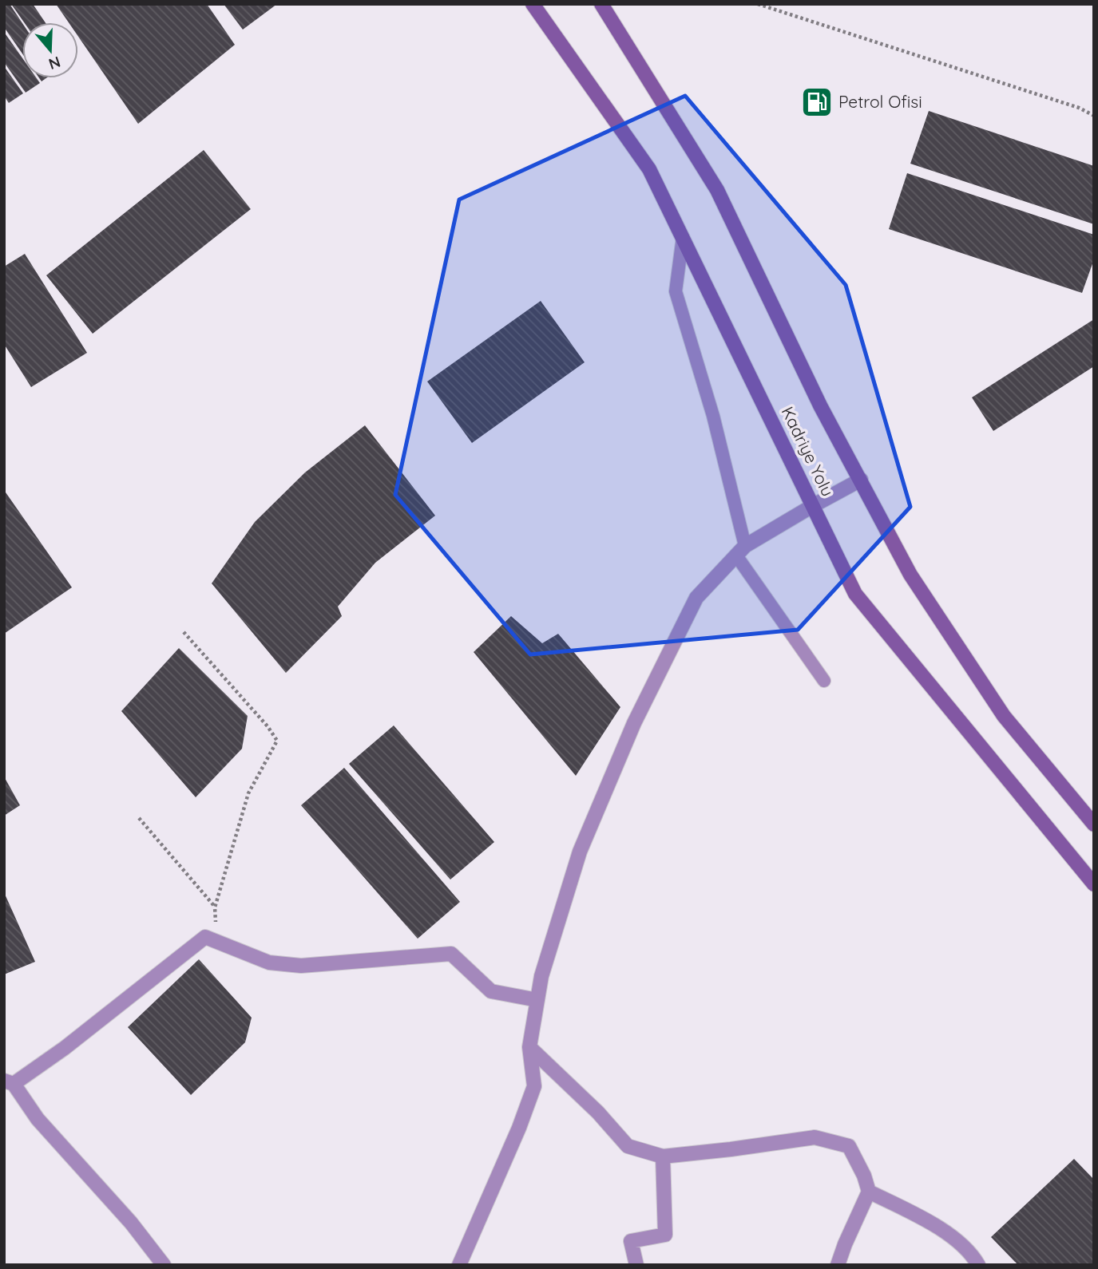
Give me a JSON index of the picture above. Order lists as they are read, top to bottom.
{
  "streets": {
    "main road": ["Kadriye Yolu"]
  },
  "places": {
    "fuel station": ["Petrol Ofisi"]
  },
  "north": "bottom"
}
